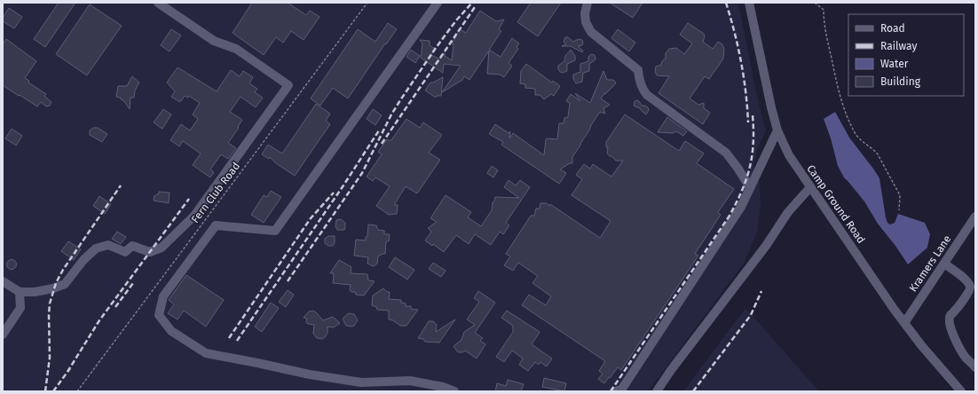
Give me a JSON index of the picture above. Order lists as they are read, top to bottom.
{
  "streets": {
    "street": ["Camp Ground Road", "Kramers Lane"],
    "path": ["Fern Club Road"]
  },
  "crossings": [
    ["Camp Ground Road", "Kramers Lane"]
  ],
  "legend": [
    "Road",
    "Railway",
    "Water",
    "Building"
  ]
}
